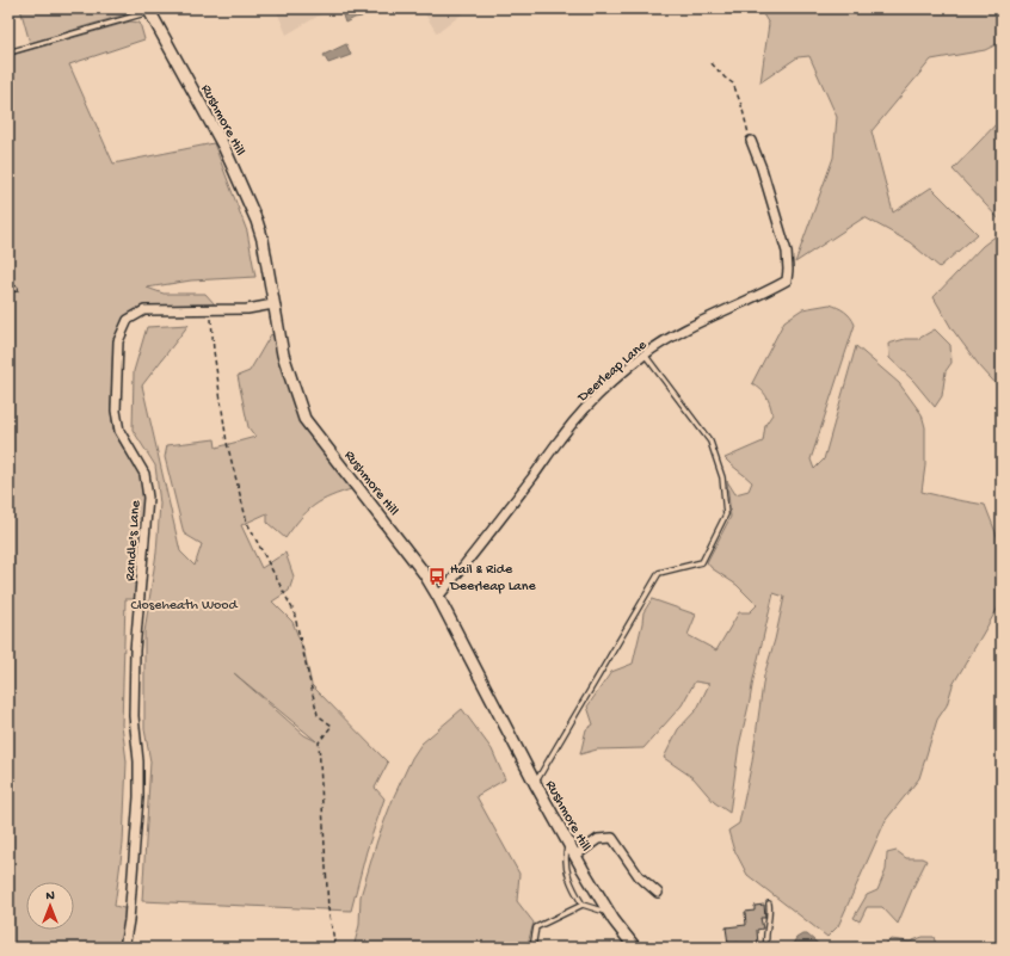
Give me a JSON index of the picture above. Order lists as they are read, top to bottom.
{
  "streets": {
    "street": ["Rushmore Hill", "Deerleap Lane", "Randle's Lane"]
  },
  "crossings": [
    ["Rushmore Hill", "Deerleap Lane"],
    ["Rushmore Hill", "Randle's Lane"]
  ],
  "parks": ["Closeheath Wood"],
  "places": {
    "bus stop": ["Hail & Ride Deerleap Lane"]
  },
  "north": "top"
}
